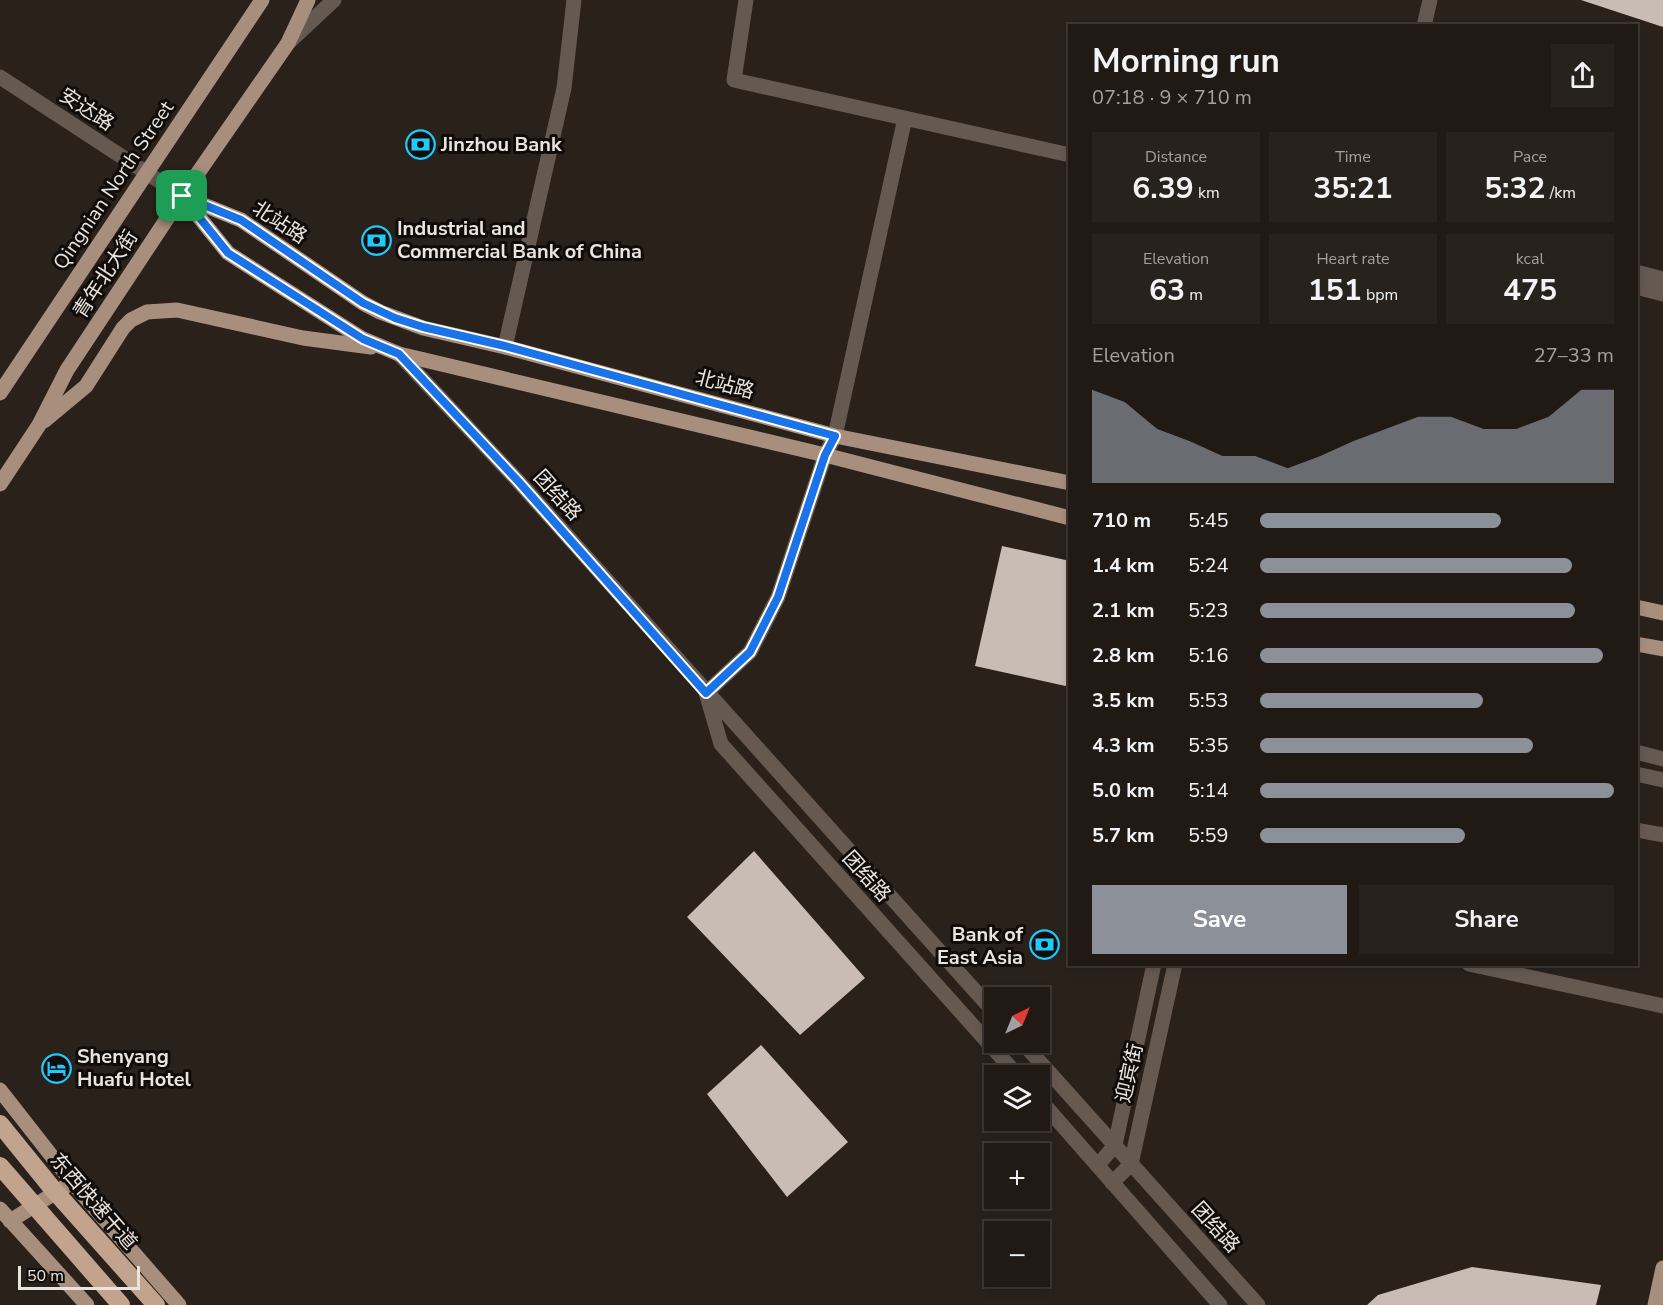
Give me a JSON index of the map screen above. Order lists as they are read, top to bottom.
{
  "streets": {
    "highway": ["东西快速干道"],
    "main road": ["Qingnian North Street", "北站路", "青年北大街"],
    "street": ["安达路", "团结路", "迎宾街"]
  },
  "crossings": [
    ["安达路", "Qingnian North Street"],
    ["安达路", "北站路"],
    ["安达路", "青年北大街"],
    ["北站路", "青年北大街"],
    ["团结路", "迎宾街"]
  ],
  "places": {
    "bank": ["Jinzhou Bank", "Industrial and Commercial Bank of China", "Bank of East Asia"],
    "hotel": ["Shenyang Huafu Hotel"]
  },
  "scale_bar": "50 m",
  "north": "top right",
  "page": {
    "heading": ["Morning run", "07:18 · 9 × 710 m"],
    "stats": [
      ["Distance", "6.39 km"],
      ["Time", "35:21"],
      ["Pace", "5:32 /km"],
      ["Elevation", "63 m"],
      ["Heart rate", "151 bpm"],
      ["kcal", "475"]
    ],
    "chart": ["Elevation", "27–33 m"],
    "list": [
      {
        "name": "710 m",
        "note": "5:45"
      },
      {
        "name": "1.4 km",
        "note": "5:24"
      },
      {
        "name": "2.1 km",
        "note": "5:23"
      },
      {
        "name": "2.8 km",
        "note": "5:16"
      },
      {
        "name": "3.5 km",
        "note": "5:53"
      },
      {
        "name": "4.3 km",
        "note": "5:35"
      },
      {
        "name": "5.0 km",
        "note": "5:14"
      },
      {
        "name": "5.7 km",
        "note": "5:59"
      }
    ],
    "buttons": ["Save", "Share"],
    "map_buttons": ["+", "−"],
    "scale": "50 m"
  }
}
